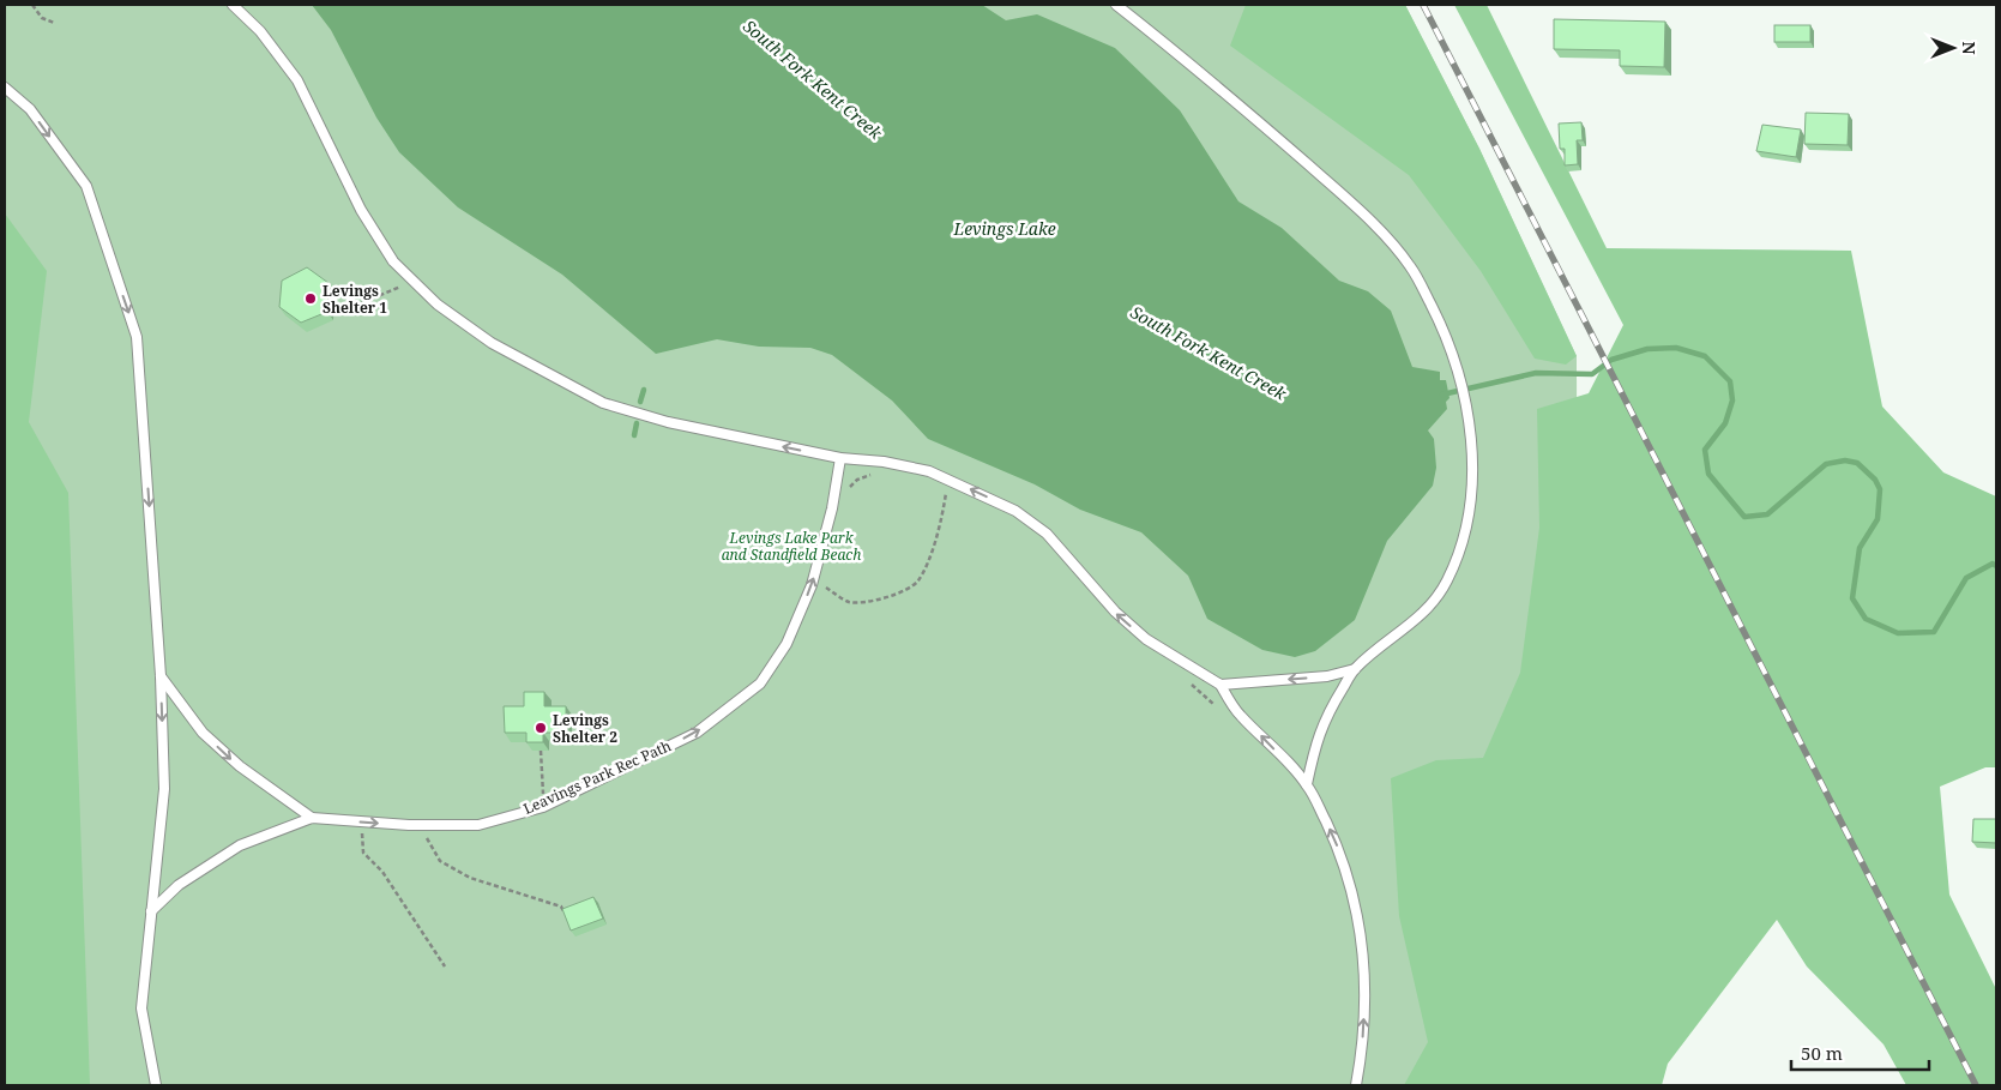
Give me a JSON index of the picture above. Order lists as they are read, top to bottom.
{
  "water": ["South Fork Kent Creek", "Levings Lake"],
  "parks": ["Levings Lake Park and Standfield Beach"],
  "places": ["Levings Shelter 1", "Levings Shelter 2"],
  "scale_bar": "50 m",
  "north": "right"
}
